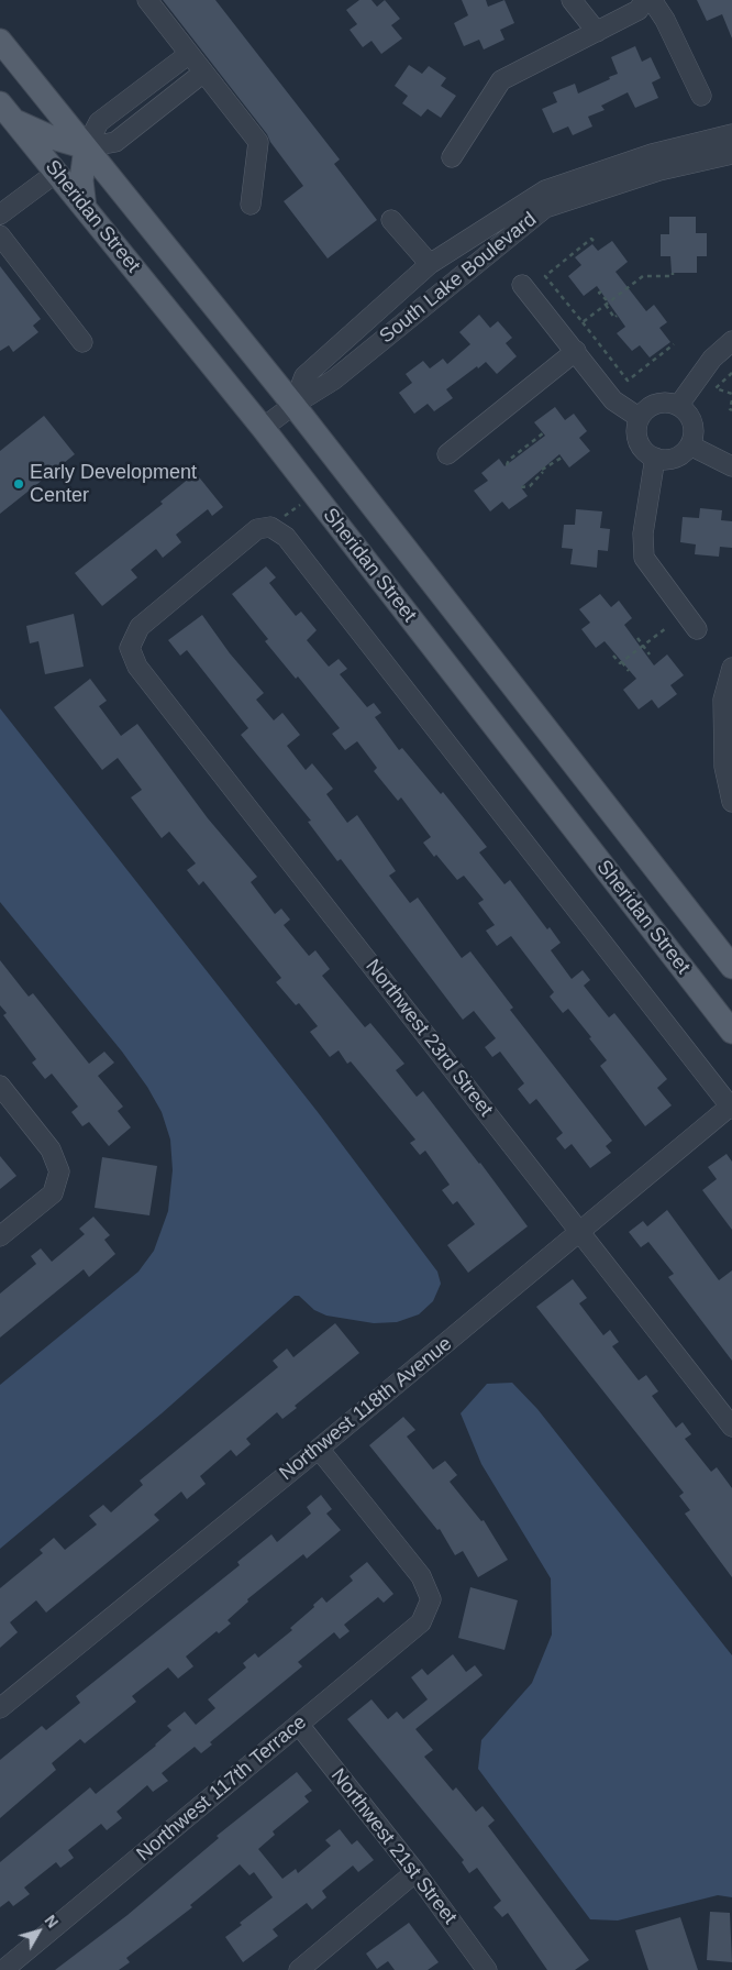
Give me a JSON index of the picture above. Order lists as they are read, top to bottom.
{
  "streets": {
    "main road": ["Sheridan Street"],
    "street": [
      "South Lake Boulevard",
      "Northwest 23rd Street",
      "Northwest 118th Avenue",
      "Northwest 117th Terrace",
      "Northwest 21st Street"
    ]
  },
  "crossings": [
    ["Sheridan Street", "South Lake Boulevard"],
    ["Northwest 23rd Street", "Northwest 118th Avenue"],
    ["Northwest 118th Avenue", "Northwest 117th Terrace"],
    ["Northwest 117th Terrace", "Northwest 21st Street"]
  ],
  "places": ["Early Development Center"],
  "north": "top right"
}
